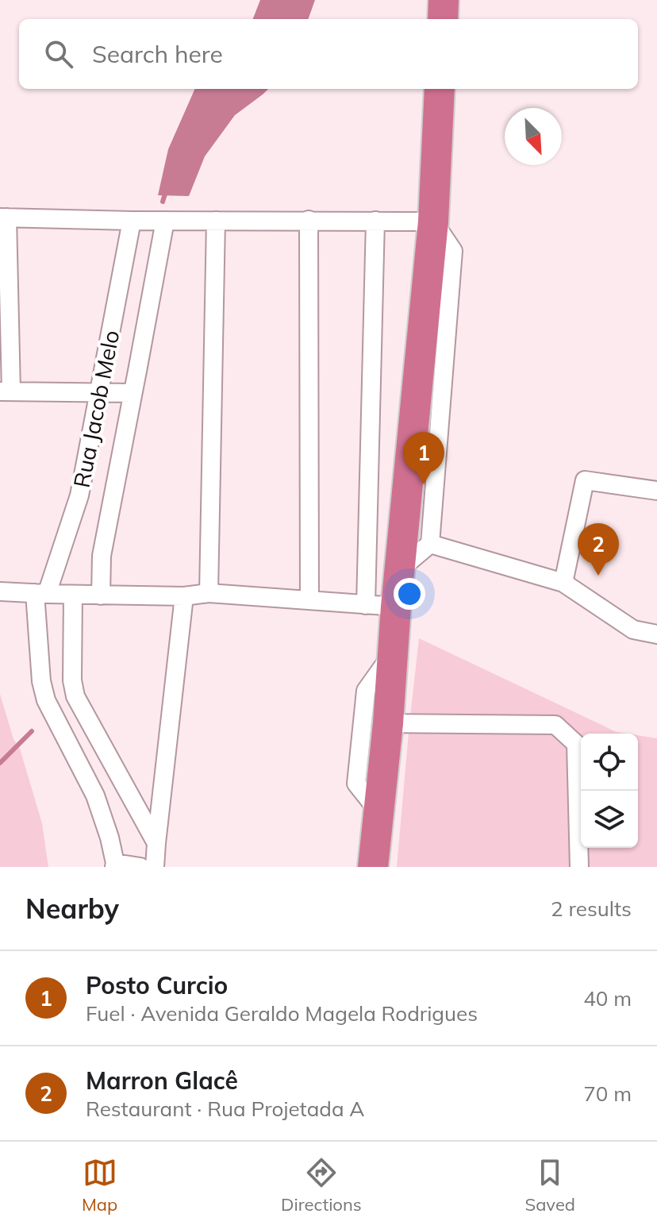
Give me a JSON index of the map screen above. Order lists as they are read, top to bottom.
{
  "streets": {
    "street": ["Rua Jacob Melo"]
  },
  "north": "bottom right",
  "page": {
    "search": "Search here",
    "pins": ["1", "2"],
    "heading": ["Nearby", "2 results"],
    "list": [
      {
        "mark": "1",
        "name": "Posto Curcio",
        "note": "Fuel · Avenida Geraldo Magela Rodrigues",
        "value": "40 m"
      },
      {
        "mark": "2",
        "name": "Marron Glacê",
        "note": "Restaurant · Rua Projetada A",
        "value": "70 m"
      }
    ],
    "nav": ["Map", "Directions", "Saved"]
  }
}
